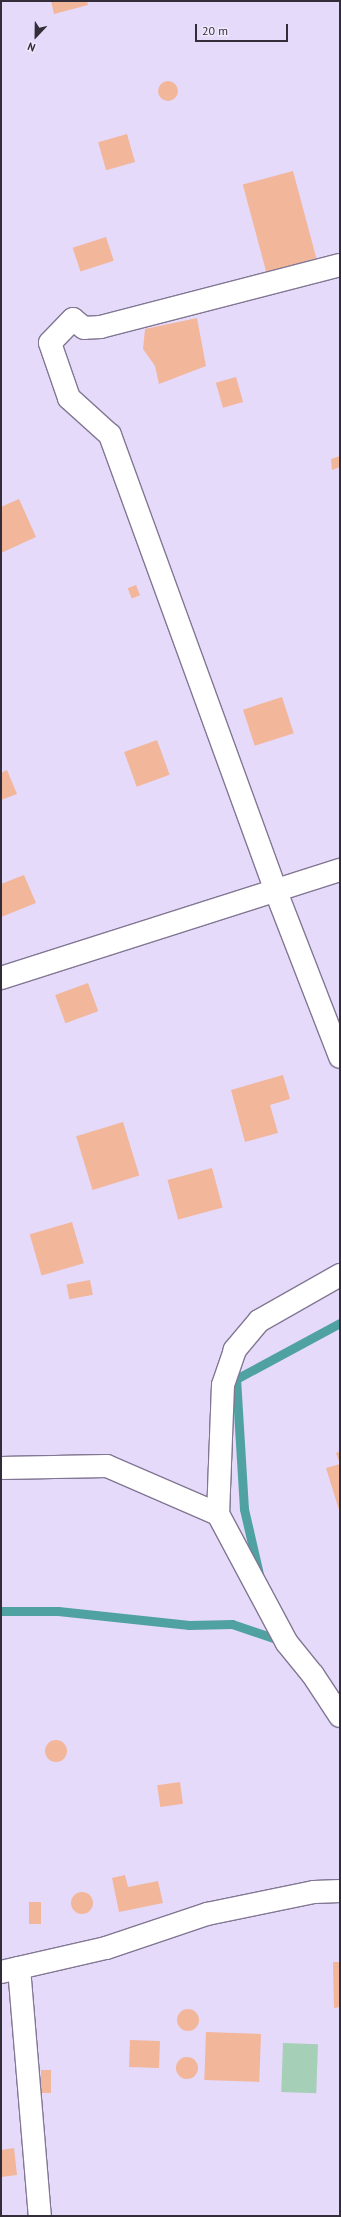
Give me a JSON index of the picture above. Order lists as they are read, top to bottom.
{
  "scale_bar": "20 m",
  "north": "bottom"
}
